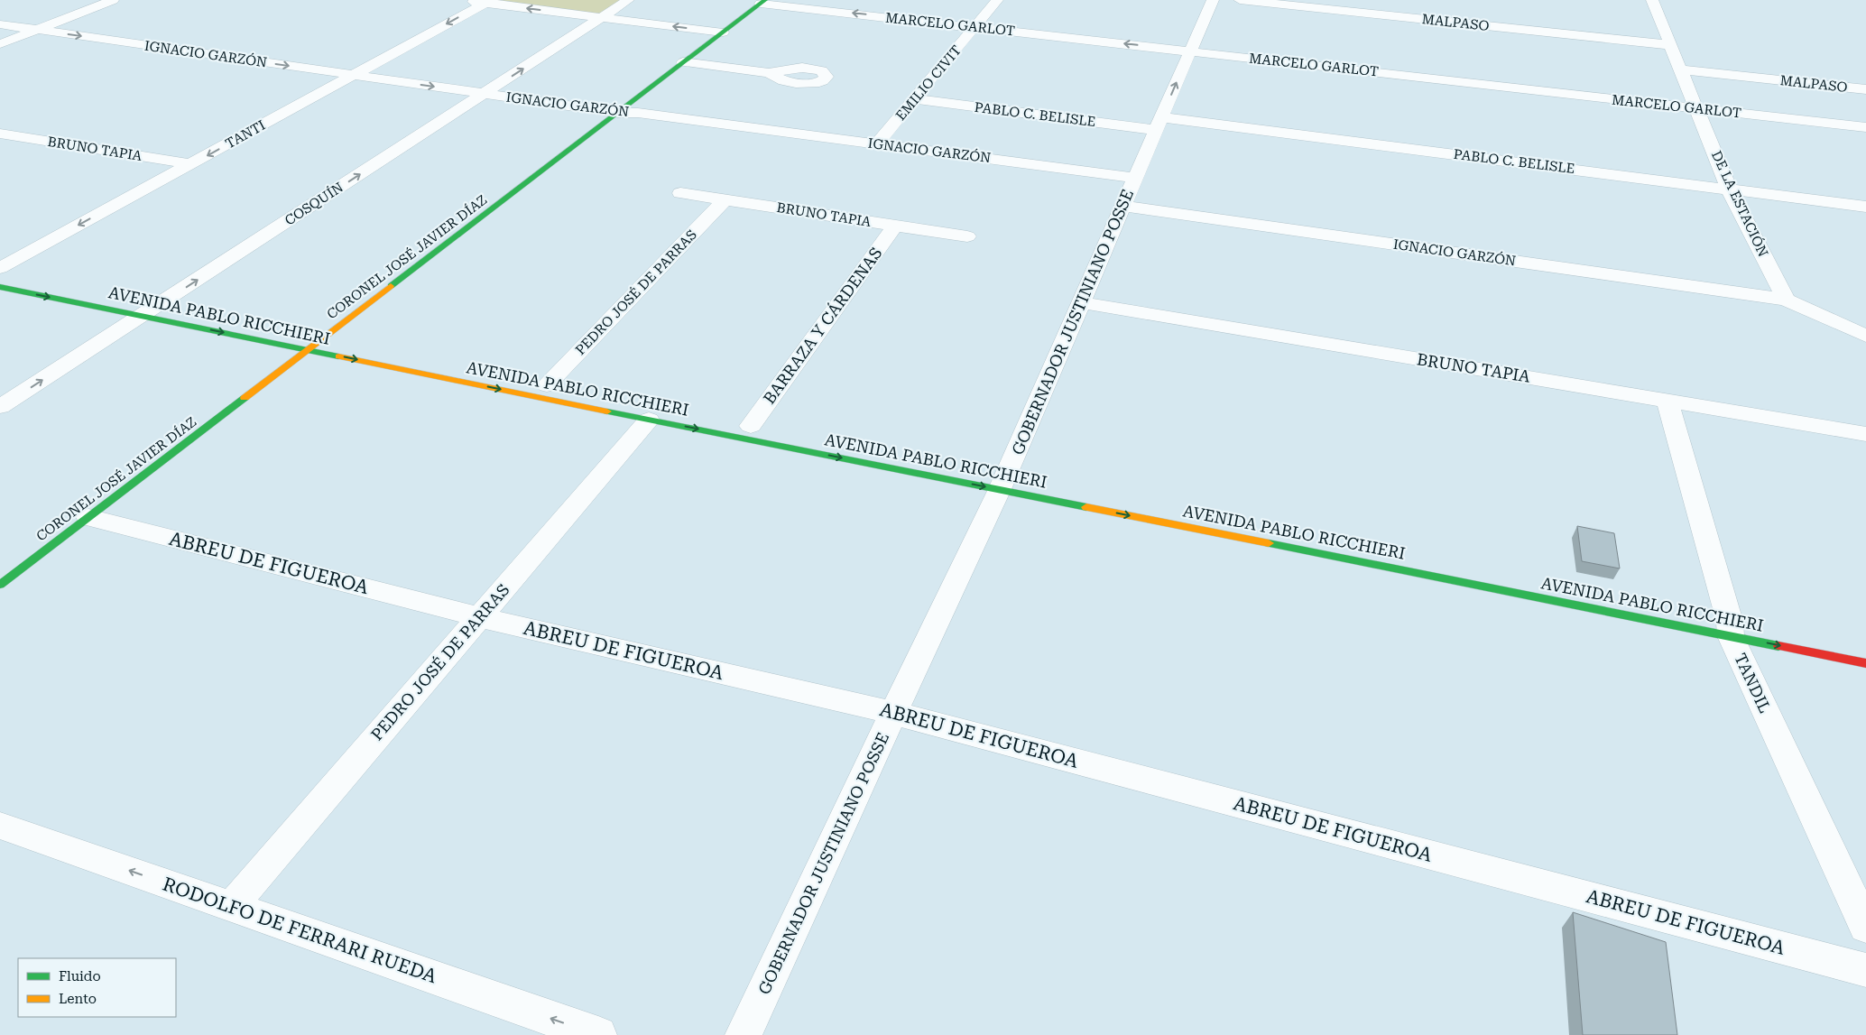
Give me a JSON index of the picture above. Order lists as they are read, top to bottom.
{
  "streets": {
    "main road": ["CORONEL JOSÉ JAVIER DÍAZ", "AVENIDA PABLO RICCHIERI"],
    "street": [
      "MALPASO",
      "MARCELO GARLOT",
      "IGNACIO GARZÓN",
      "EMILIO CIVIT",
      "PABLO C. BELISLE",
      "TANTI",
      "BRUNO TAPIA",
      "COSQUÍN",
      "DE LA ESTACIÓN",
      "PEDRO JOSÉ DE PARRAS",
      "GOBERNADOR JUSTINIANO POSSE",
      "BARRAZA Y CÁRDENAS",
      "ABREU DE FIGUEROA",
      "TANDIL",
      "RODOLFO DE FERRARI RUEDA"
    ]
  },
  "crossings": [
    ["MALPASO", "DE LA ESTACIÓN"],
    ["MARCELO GARLOT", "EMILIO CIVIT"],
    ["MARCELO GARLOT", "DE LA ESTACIÓN"],
    ["MARCELO GARLOT", "CORONEL JOSÉ JAVIER DÍAZ"],
    ["MARCELO GARLOT", "GOBERNADOR JUSTINIANO POSSE"],
    ["IGNACIO GARZÓN", "EMILIO CIVIT"],
    ["IGNACIO GARZÓN", "TANTI"],
    ["IGNACIO GARZÓN", "COSQUÍN"],
    ["IGNACIO GARZÓN", "DE LA ESTACIÓN"],
    ["IGNACIO GARZÓN", "CORONEL JOSÉ JAVIER DÍAZ"],
    ["IGNACIO GARZÓN", "GOBERNADOR JUSTINIANO POSSE"],
    ["EMILIO CIVIT", "PABLO C. BELISLE"],
    ["PABLO C. BELISLE", "DE LA ESTACIÓN"],
    ["PABLO C. BELISLE", "GOBERNADOR JUSTINIANO POSSE"],
    ["TANTI", "BRUNO TAPIA"],
    ["BRUNO TAPIA", "PEDRO JOSÉ DE PARRAS"],
    ["BRUNO TAPIA", "GOBERNADOR JUSTINIANO POSSE"],
    ["BRUNO TAPIA", "BARRAZA Y CÁRDENAS"],
    ["BRUNO TAPIA", "TANDIL"],
    ["COSQUÍN", "AVENIDA PABLO RICCHIERI"],
    ["CORONEL JOSÉ JAVIER DÍAZ", "AVENIDA PABLO RICCHIERI"],
    ["CORONEL JOSÉ JAVIER DÍAZ", "ABREU DE FIGUEROA"],
    ["PEDRO JOSÉ DE PARRAS", "AVENIDA PABLO RICCHIERI"],
    ["PEDRO JOSÉ DE PARRAS", "ABREU DE FIGUEROA"],
    ["PEDRO JOSÉ DE PARRAS", "RODOLFO DE FERRARI RUEDA"],
    ["AVENIDA PABLO RICCHIERI", "GOBERNADOR JUSTINIANO POSSE"],
    ["AVENIDA PABLO RICCHIERI", "TANDIL"],
    ["GOBERNADOR JUSTINIANO POSSE", "ABREU DE FIGUEROA"]
  ],
  "one_way": [
    "MARCELO GARLOT",
    "TANTI",
    "COSQUÍN",
    "AVENIDA PABLO RICCHIERI",
    "RODOLFO DE FERRARI RUEDA"
  ],
  "legend": ["Fluido", "Lento"]
}
